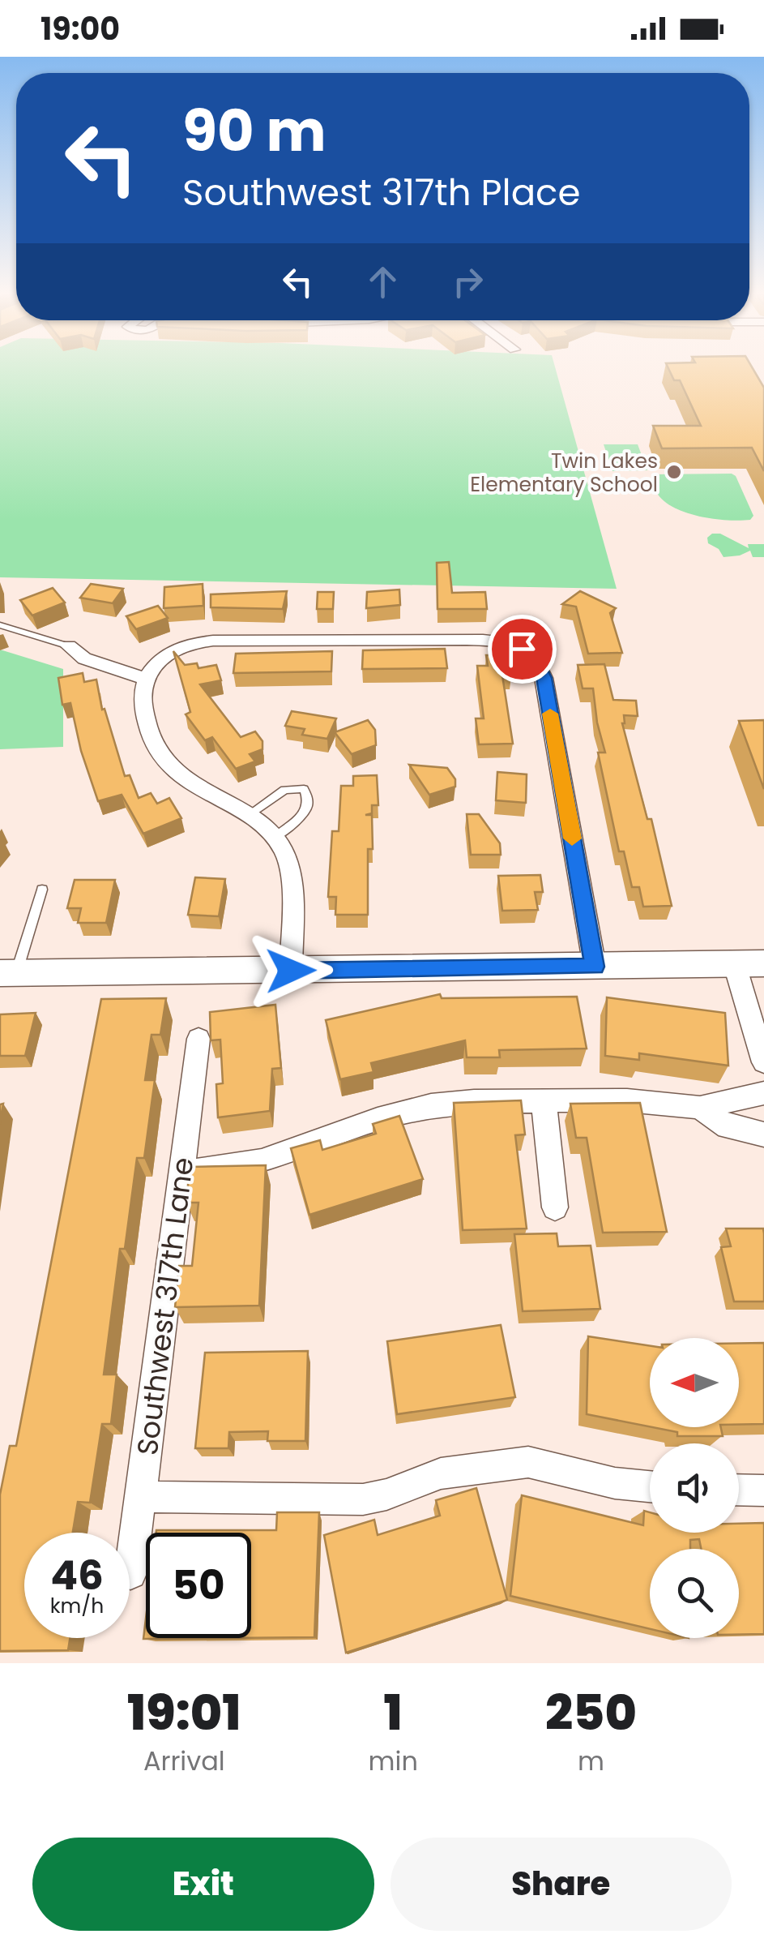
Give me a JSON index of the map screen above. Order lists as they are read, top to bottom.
{
  "streets": {
    "street": ["Southwest 317th Lane"]
  },
  "places": ["Twin Lakes Elementary School"],
  "north": "left",
  "page": {
    "status": "19:00",
    "turn": ["90 m", "Southwest 317th Place"],
    "speed": "46 km/h",
    "limit": "50",
    "eta": [
      "19:01",
      "Arrival",
      "1",
      "min",
      "250",
      "m"
    ],
    "buttons": ["Exit", "Share"]
  }
}
